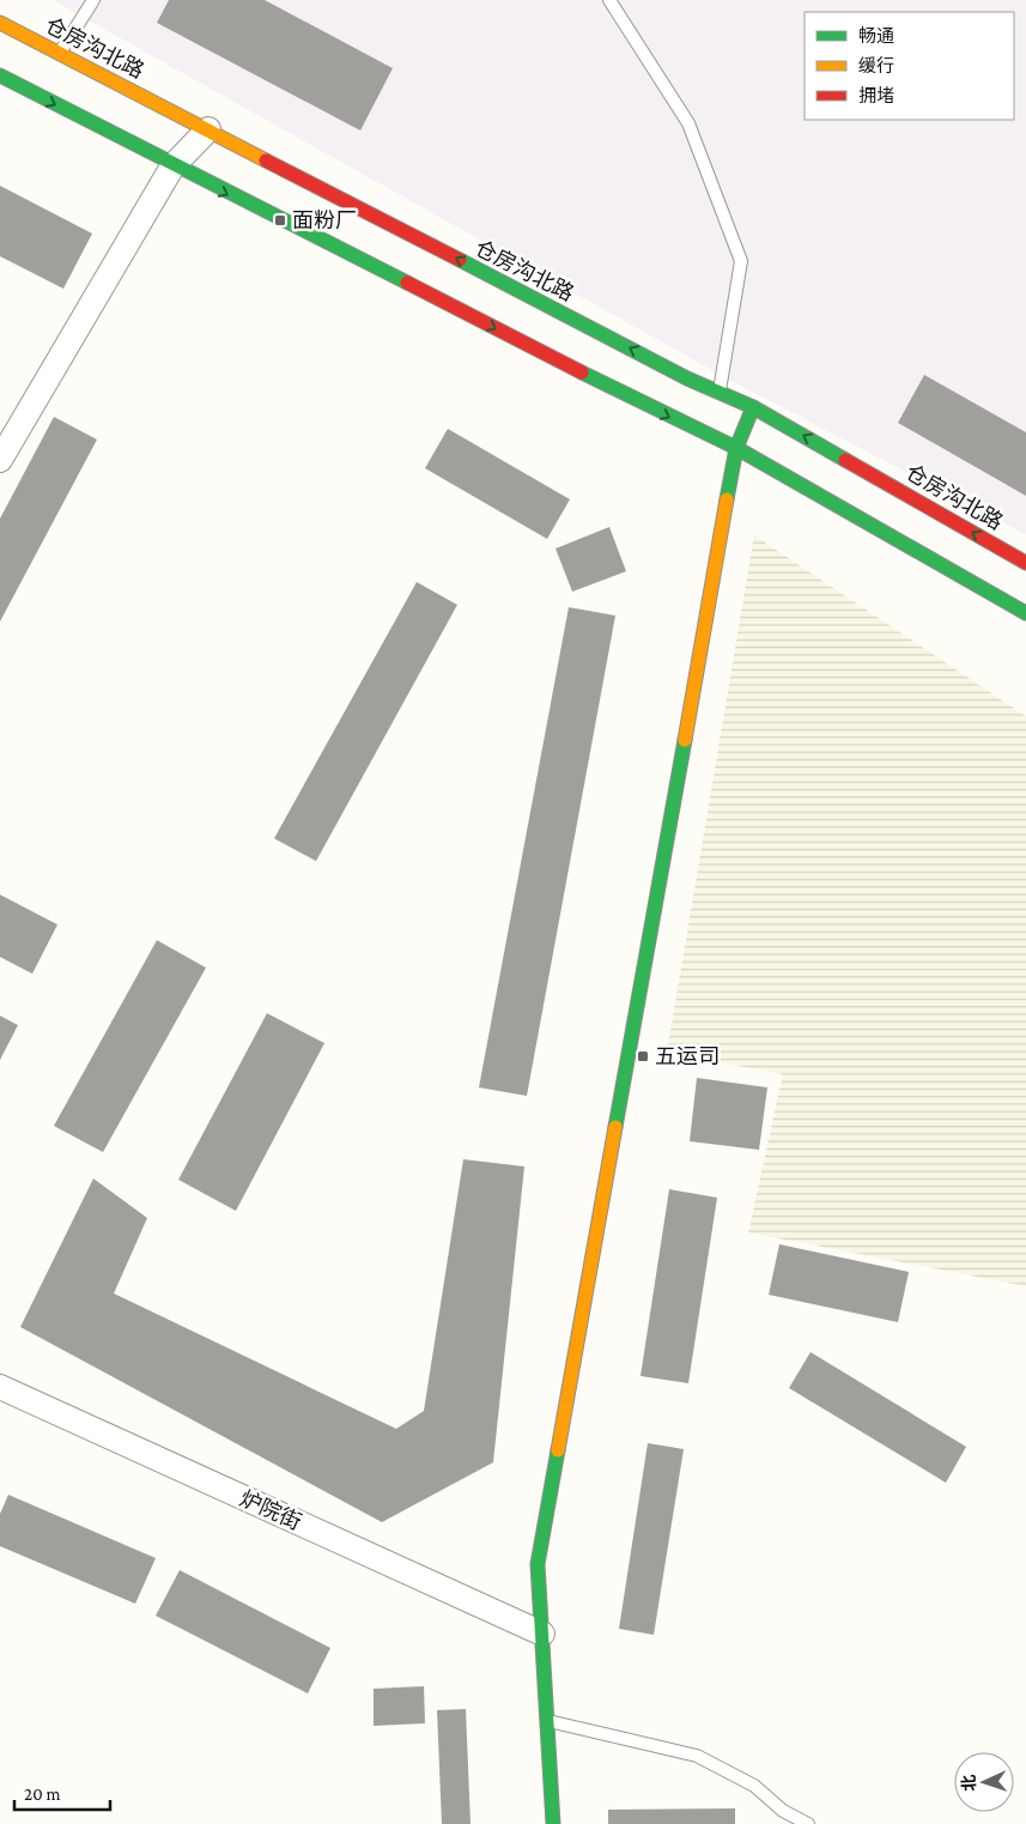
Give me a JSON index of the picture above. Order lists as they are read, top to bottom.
{
  "streets": {
    "main road": ["仓房沟北路"],
    "street": ["炉院街"]
  },
  "places": {
    "transit": ["面粉厂", "五运司"]
  },
  "legend": ["畅通", "缓行", "拥堵"],
  "scale_bar": "20 m",
  "north": "left"
}
